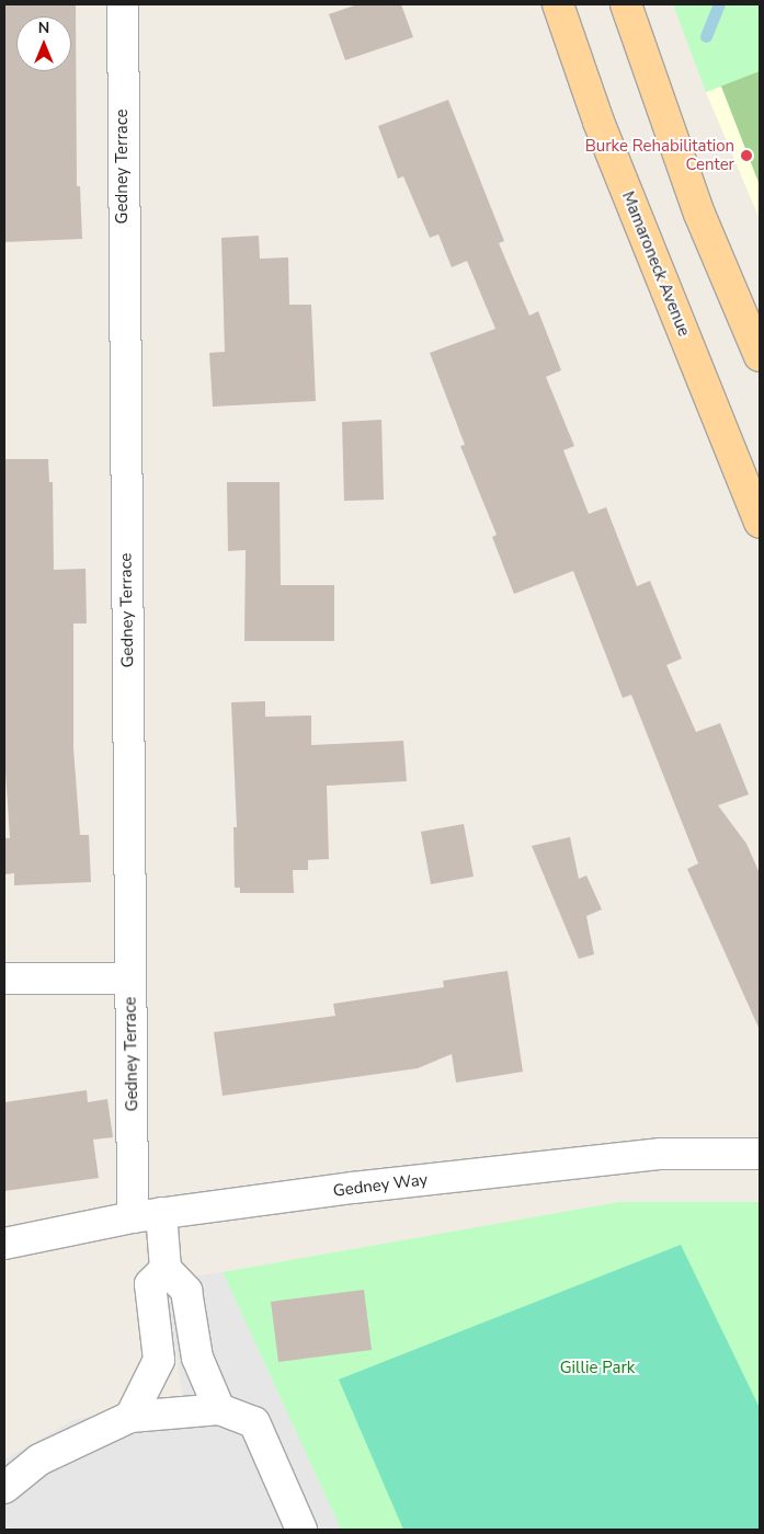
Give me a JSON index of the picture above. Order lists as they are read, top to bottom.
{
  "streets": {
    "main road": ["Mamaroneck Avenue"],
    "street": ["Gedney Terrace", "Gedney Way"]
  },
  "crossings": [
    ["Gedney Terrace", "Gedney Way"]
  ],
  "parks": ["Gillie Park"],
  "places": ["Burke Rehabilitation Center"],
  "north": "top"
}
